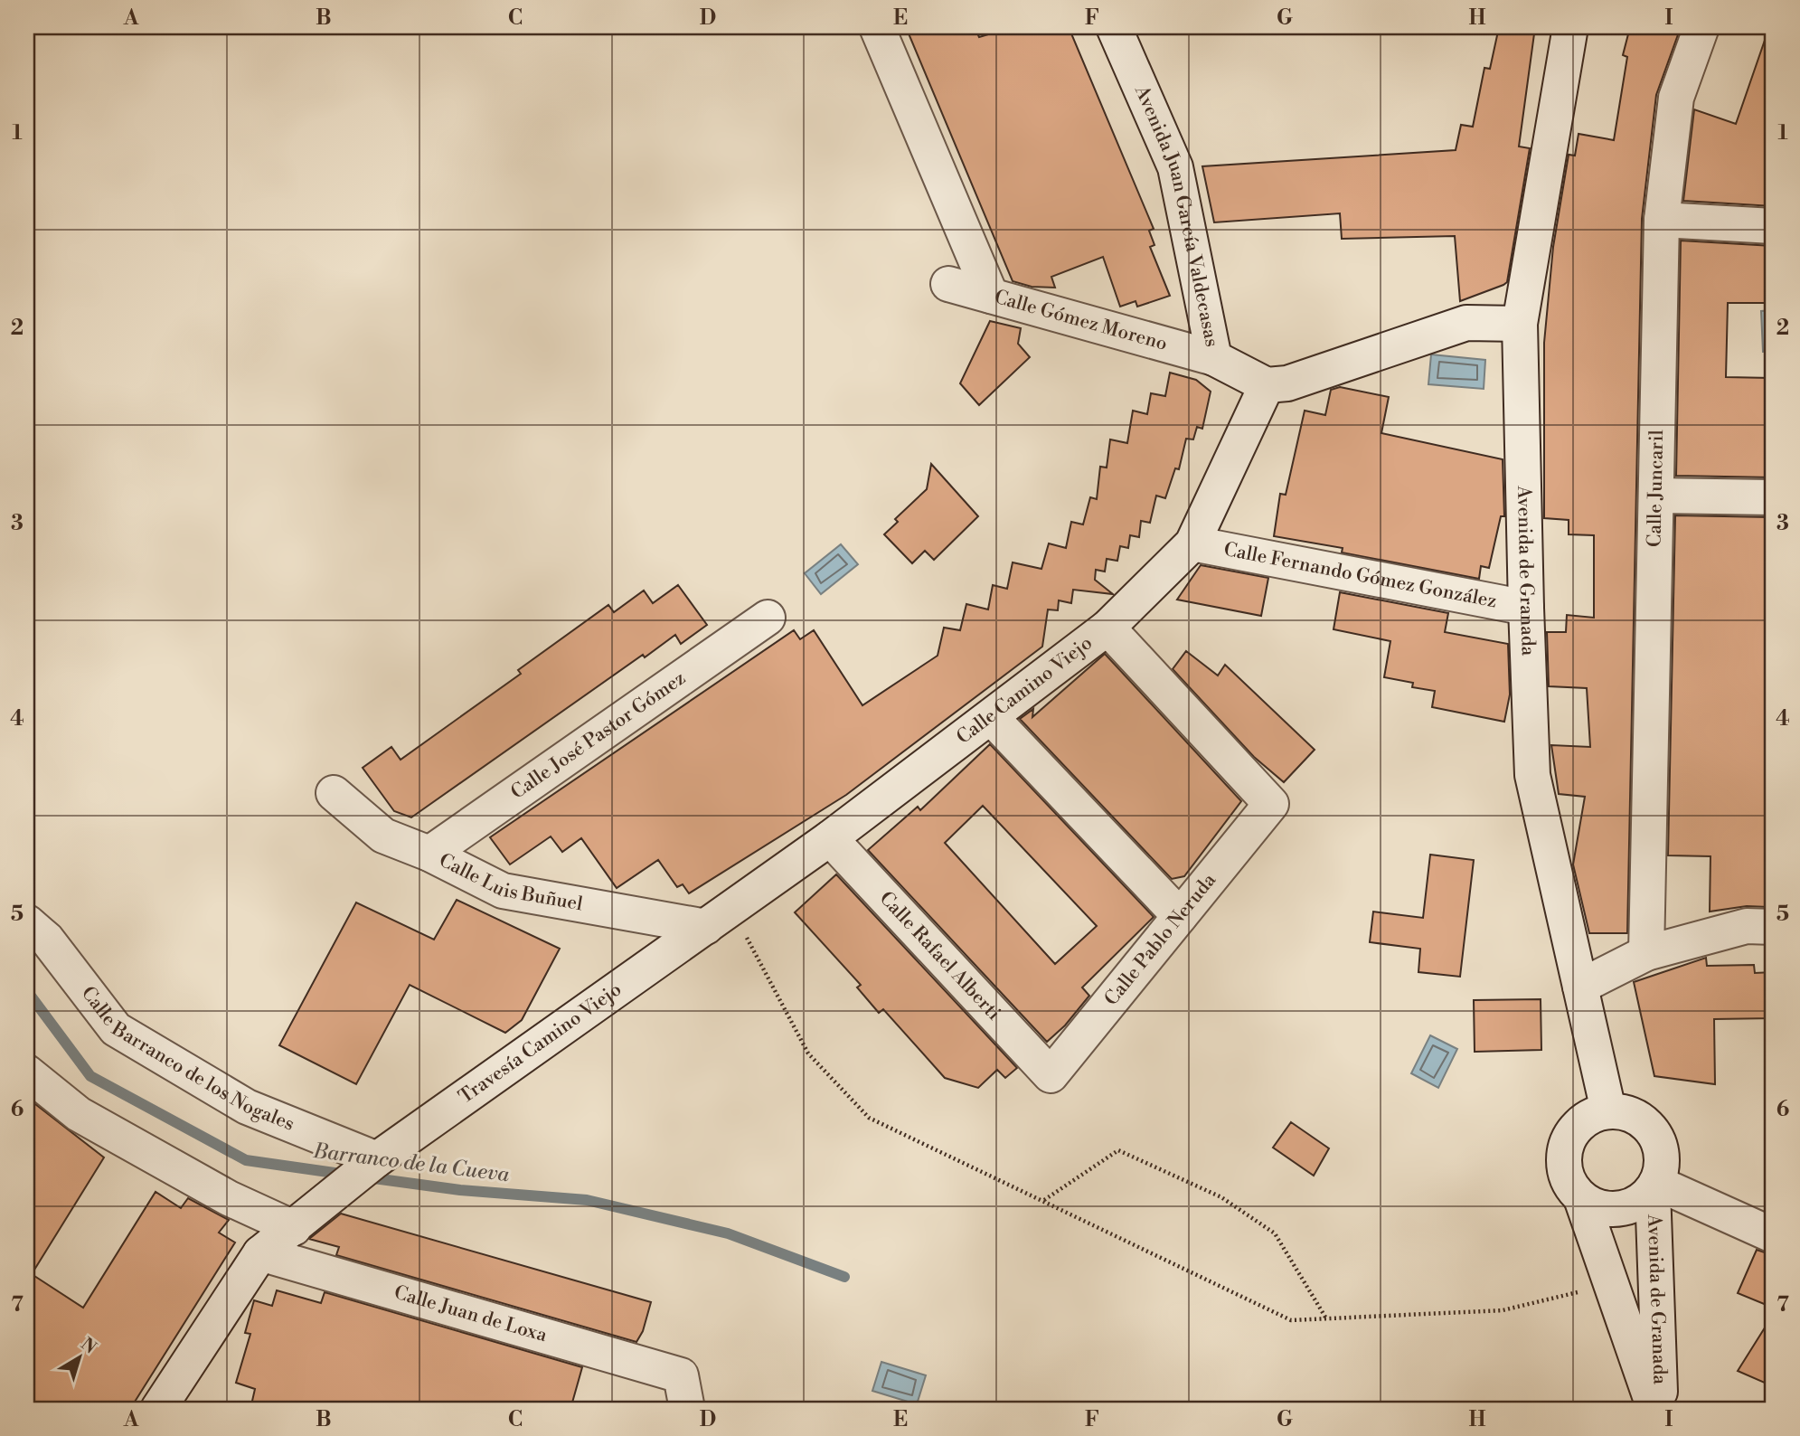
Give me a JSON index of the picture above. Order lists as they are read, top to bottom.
{
  "streets": {
    "street": [
      "Avenida Juan García Valdecasas",
      "Calle Gómez Moreno",
      "Calle Juncaril",
      "Avenida de Granada",
      "Calle Fernando Gómez González",
      "Calle Camino Viejo",
      "Calle José Pastor Gómez",
      "Calle Luis Buñuel",
      "Calle Pablo Neruda",
      "Calle Rafael Alberti",
      "Travesía Camino Viejo",
      "Calle Barranco de los Nogales",
      "Calle Juan de Loxa"
    ]
  },
  "crossings": [
    ["Avenida Juan García Valdecasas", "Calle Gómez Moreno"],
    ["Avenida Juan García Valdecasas", "Calle Camino Viejo"],
    ["Avenida de Granada", "Calle Fernando Gómez González"],
    ["Calle Fernando Gómez González", "Calle Camino Viejo"],
    ["Calle Camino Viejo", "Calle Luis Buñuel"],
    ["Calle Camino Viejo", "Calle Pablo Neruda"],
    ["Calle Camino Viejo", "Calle Rafael Alberti"],
    ["Calle Camino Viejo", "Travesía Camino Viejo"],
    ["Calle José Pastor Gómez", "Calle Luis Buñuel"],
    ["Calle Luis Buñuel", "Travesía Camino Viejo"],
    ["Calle Pablo Neruda", "Calle Rafael Alberti"],
    ["Travesía Camino Viejo", "Calle Barranco de los Nogales"],
    ["Travesía Camino Viejo", "Calle Juan de Loxa"]
  ],
  "water": ["Barranco de la Cueva"],
  "north": "top right",
  "grid": {
    "columns": [
      "A",
      "B",
      "C",
      "D",
      "E",
      "F",
      "G",
      "H",
      "I"
    ],
    "rows": [
      "1",
      "2",
      "3",
      "4",
      "5",
      "6",
      "7"
    ]
  }
}
